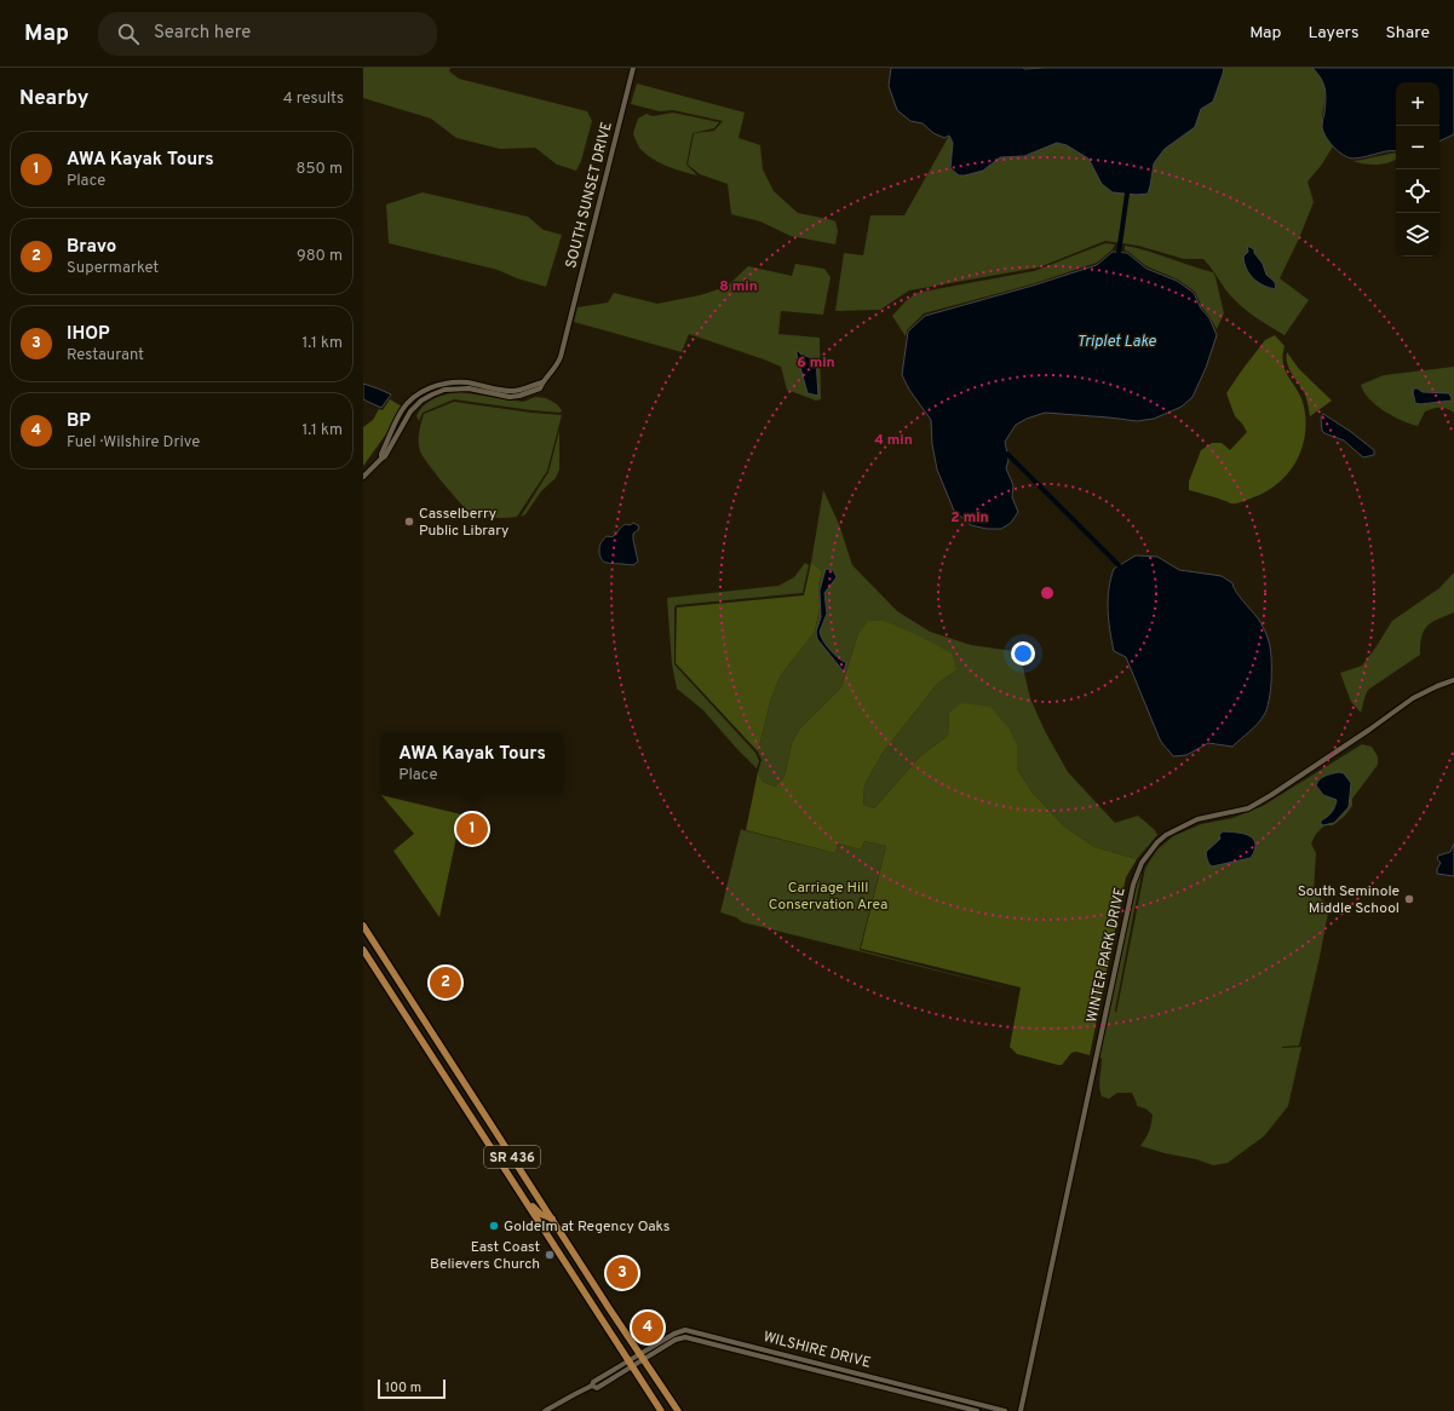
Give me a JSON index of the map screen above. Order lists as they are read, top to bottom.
{
  "streets": {
    "main road": ["SR 436"],
    "street": ["SOUTH SUNSET DRIVE", "WINTER PARK DRIVE", "WILSHIRE DRIVE"]
  },
  "crossings": [
    ["SR 436", "WILSHIRE DRIVE"]
  ],
  "water": ["Triplet Lake"],
  "parks": ["Carriage Hill Conservation Area"],
  "places": [
    "Casselberry Public Library",
    "South Seminole Middle School",
    "Goldelm at Regency Oaks",
    "East Coast Believers Church"
  ],
  "scale_bar": "100 m",
  "page": {
    "header": "Map",
    "search": "Search here",
    "nav": ["Map", "Layers", "Share"],
    "heading": ["Nearby", "4 results"],
    "map_buttons": ["+", "−"],
    "list": [
      {
        "mark": "1",
        "name": "AWA Kayak Tours",
        "note": "Place",
        "value": "850 m"
      },
      {
        "mark": "2",
        "name": "Bravo",
        "note": "Supermarket",
        "value": "980 m"
      },
      {
        "mark": "3",
        "name": "IHOP",
        "note": "Restaurant",
        "value": "1.1 km"
      },
      {
        "mark": "4",
        "name": "BP",
        "note": "Fuel · Wilshire Drive",
        "value": "1.1 km"
      }
    ],
    "popup": ["AWA Kayak Tours", "Place"],
    "pins": [
      "1",
      "2",
      "3",
      "4"
    ],
    "scale": "100 m"
  },
  "rings": [
    "8 min",
    "6 min",
    "4 min",
    "2 min"
  ]
}
